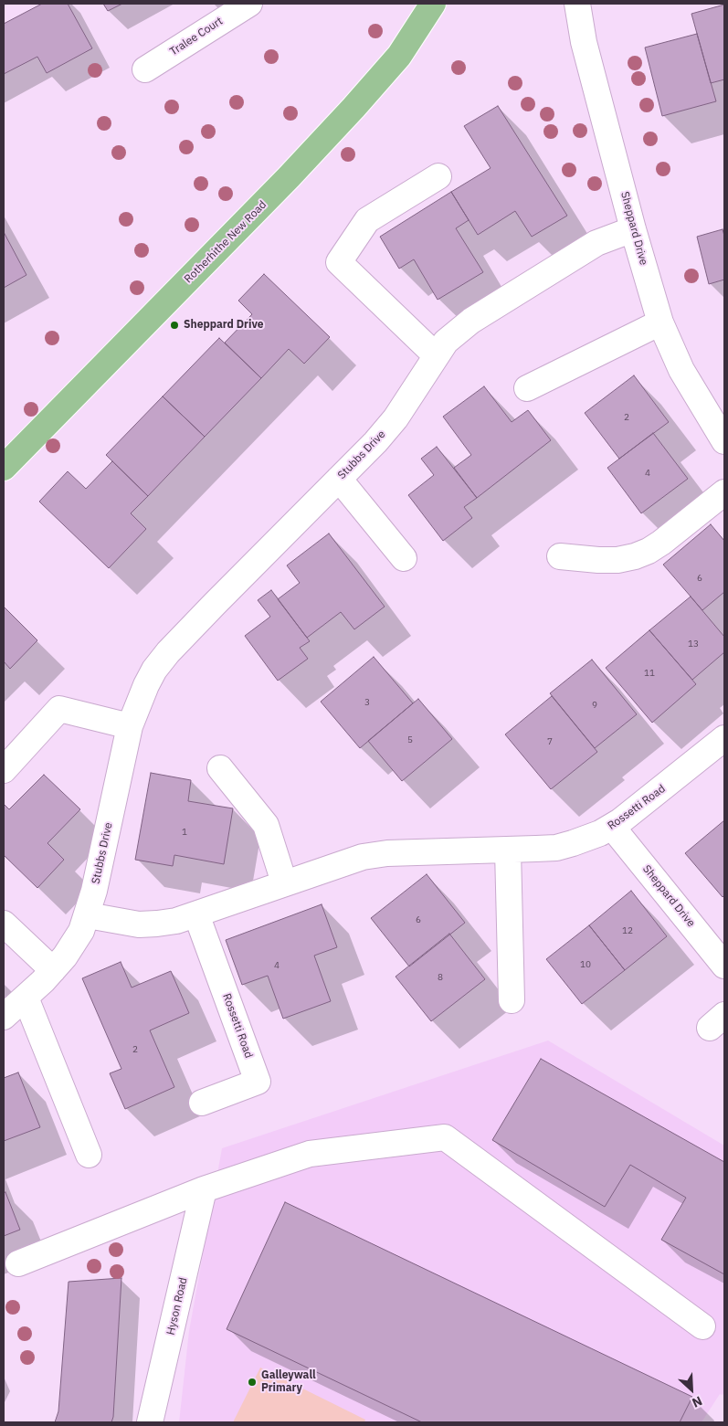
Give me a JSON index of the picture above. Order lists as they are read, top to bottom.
{
  "streets": {
    "main road": ["Rotherhithe New Road"],
    "street": [
      "Tralee Court",
      "Sheppard Drive",
      "Stubbs Drive",
      "Rossetti Road",
      "Hyson Road"
    ]
  },
  "crossings": [
    ["Sheppard Drive", "Stubbs Drive"],
    ["Sheppard Drive", "Rossetti Road"],
    ["Stubbs Drive", "Rossetti Road"]
  ],
  "places": ["Sheppard Drive", "Galleywall Primary"],
  "house_numbers": [
    "2",
    "4",
    "6",
    "13",
    "11",
    "3",
    "9",
    "5",
    "7",
    "1",
    "6",
    "12",
    "10",
    "4",
    "8",
    "2"
  ],
  "north": "bottom right"
}
